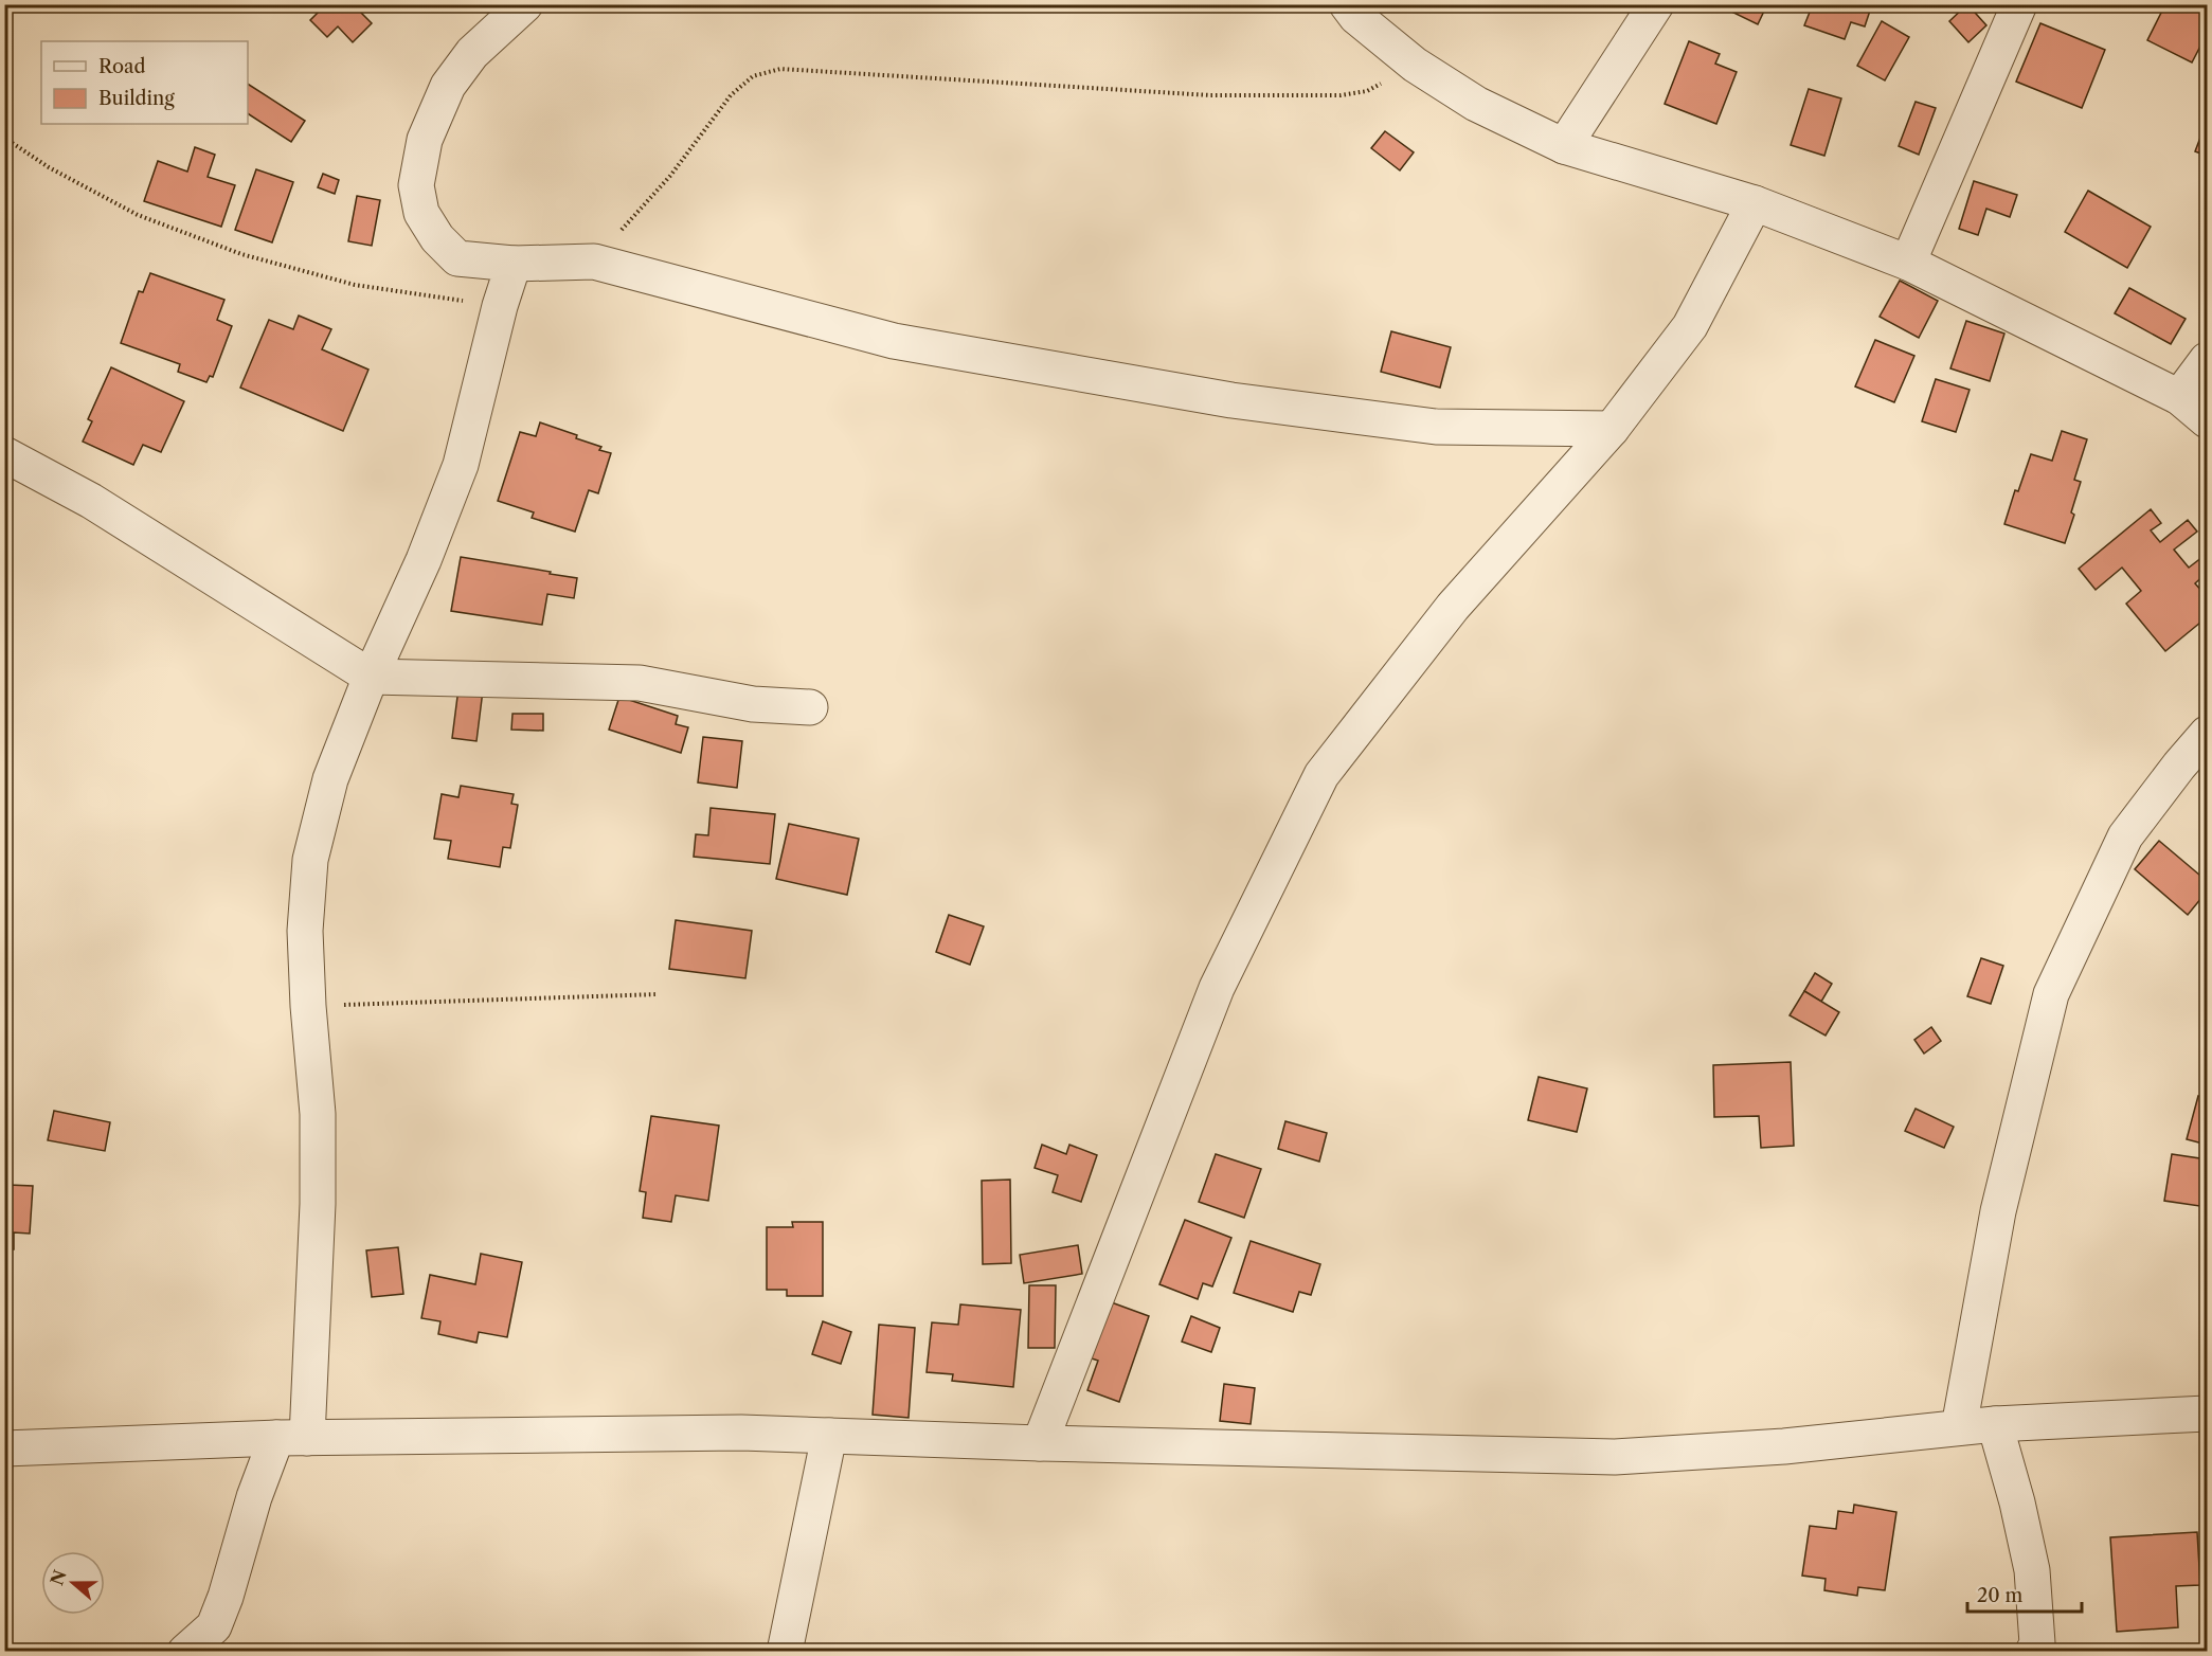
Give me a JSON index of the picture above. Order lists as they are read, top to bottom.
{
  "legend": ["Road", "Building"],
  "scale_bar": "20 m",
  "north": "left"
}
